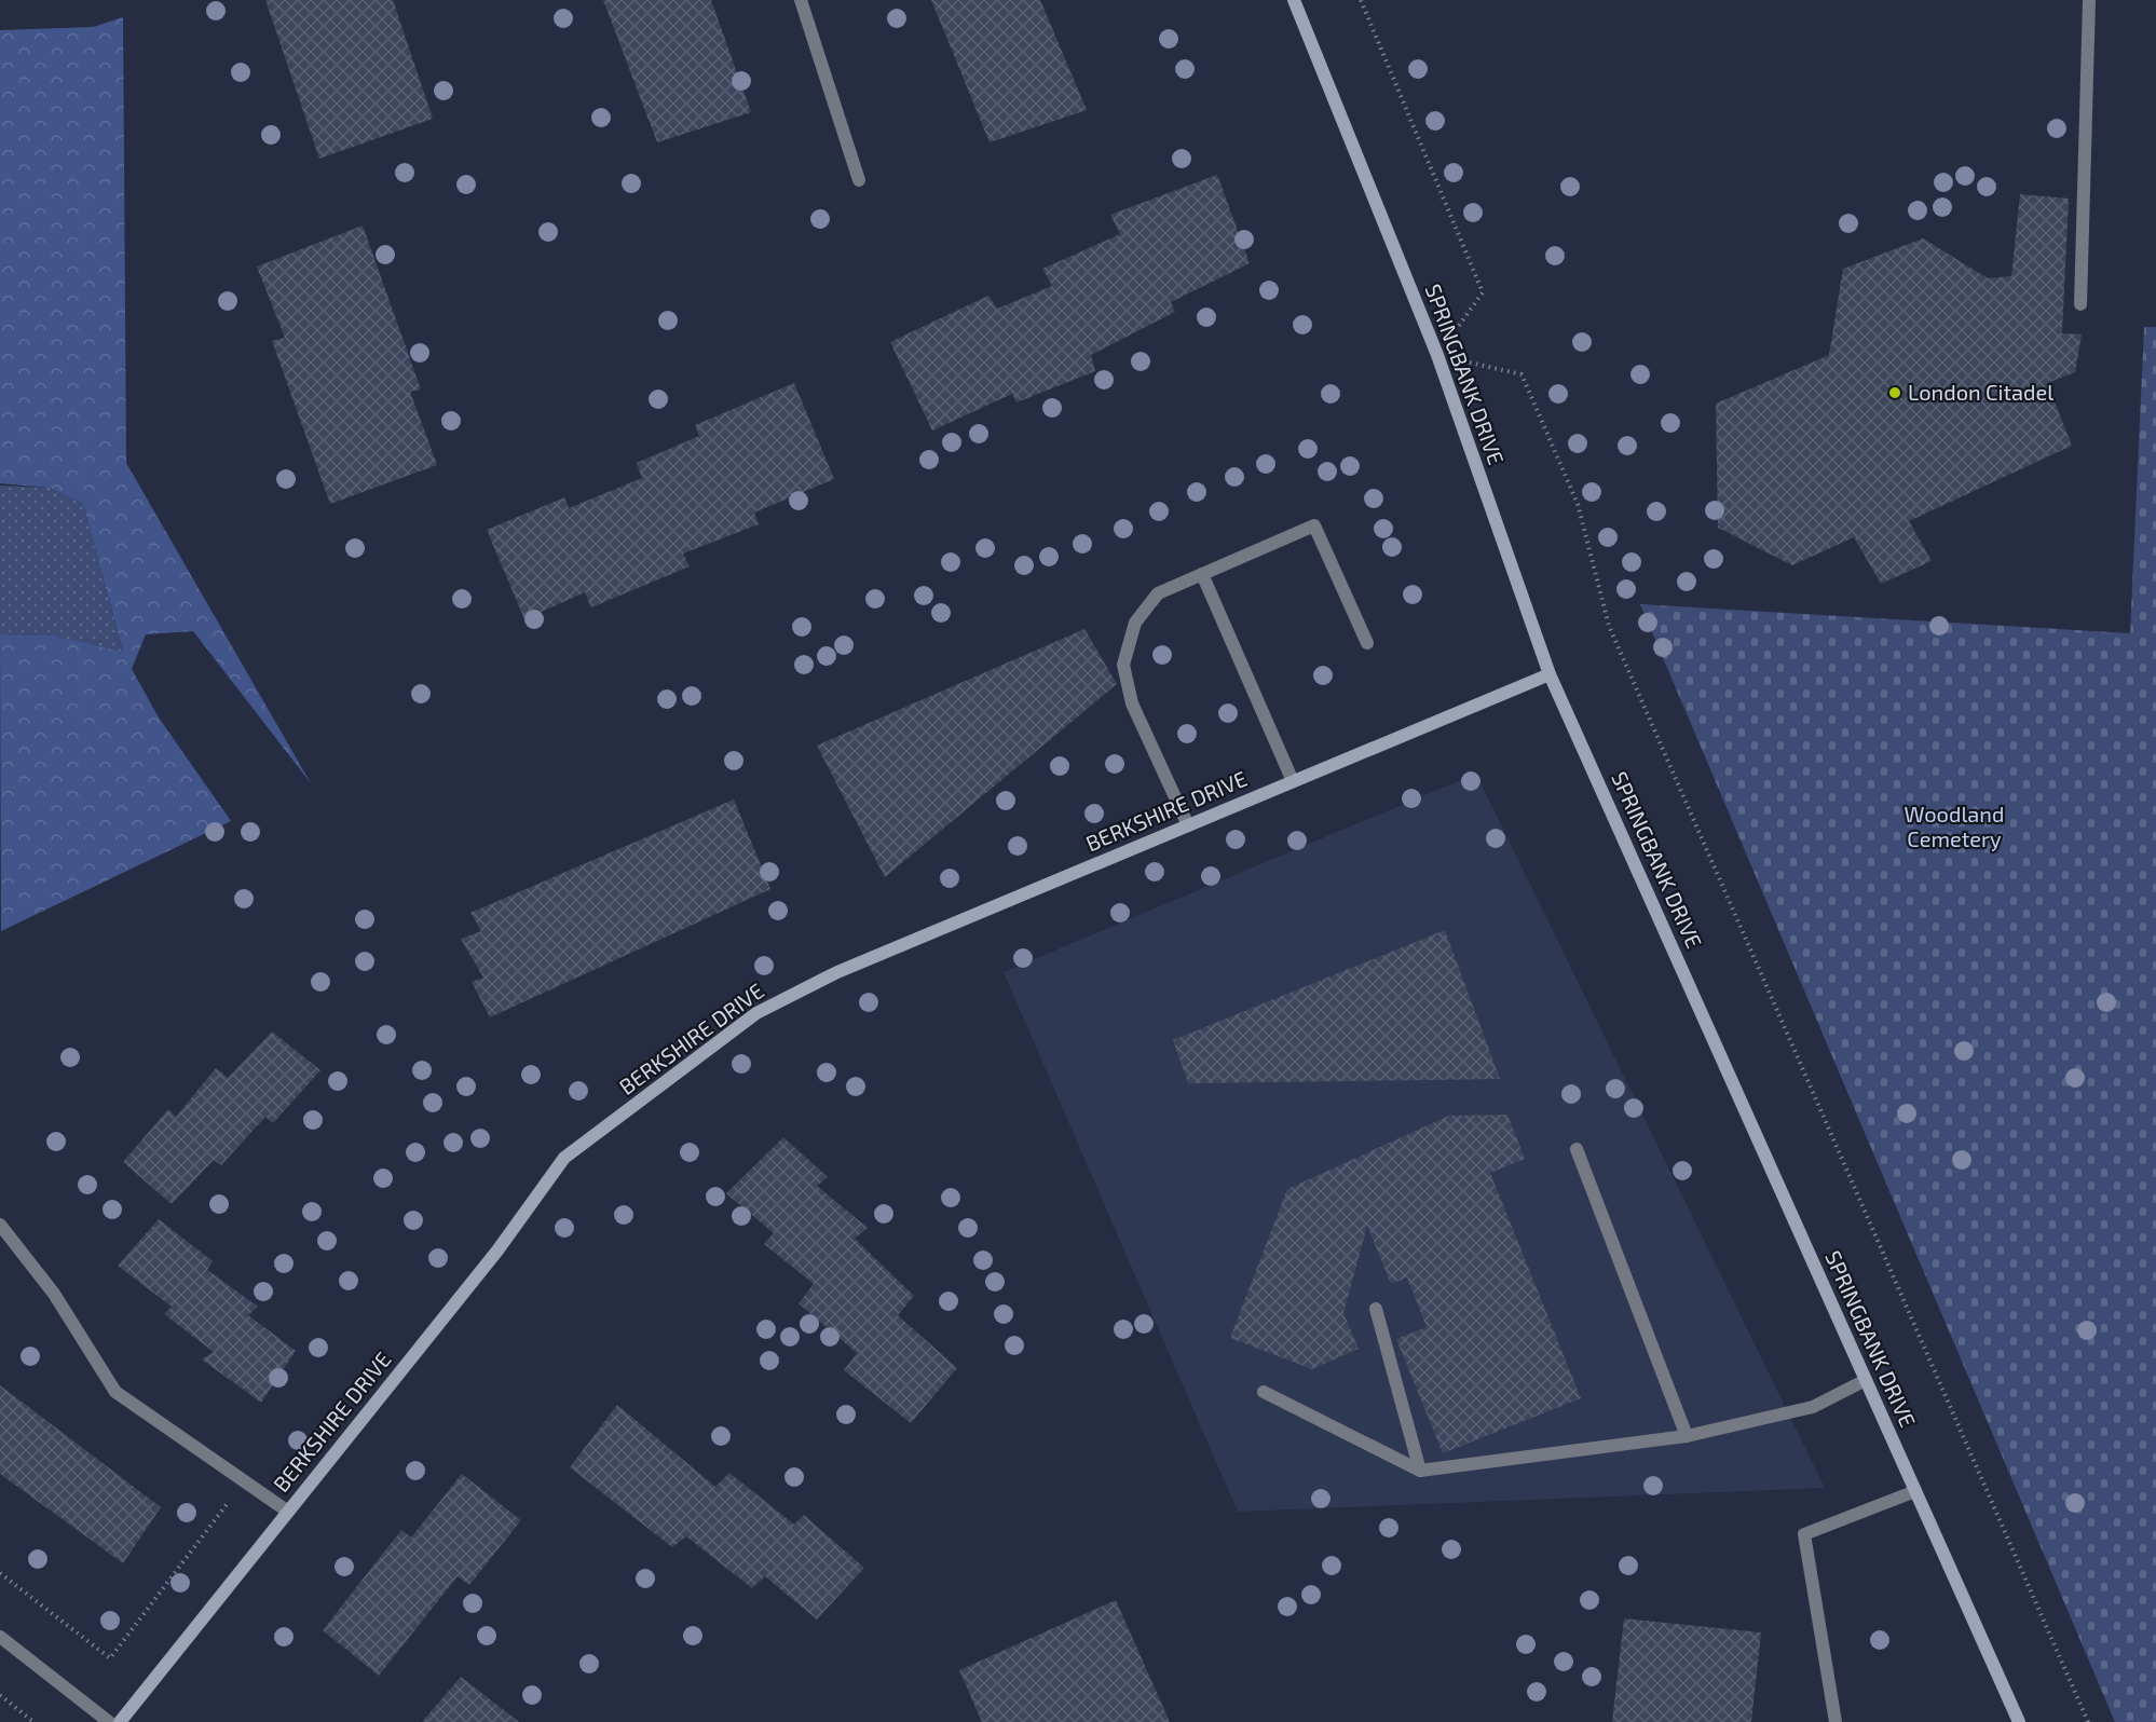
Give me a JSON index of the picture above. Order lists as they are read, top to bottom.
{
  "streets": {
    "main road": ["SPRINGBANK DRIVE", "BERKSHIRE DRIVE"]
  },
  "crossings": [
    ["SPRINGBANK DRIVE", "BERKSHIRE DRIVE"]
  ],
  "parks": ["Woodland Cemetery"],
  "places": ["London Citadel"]
}
